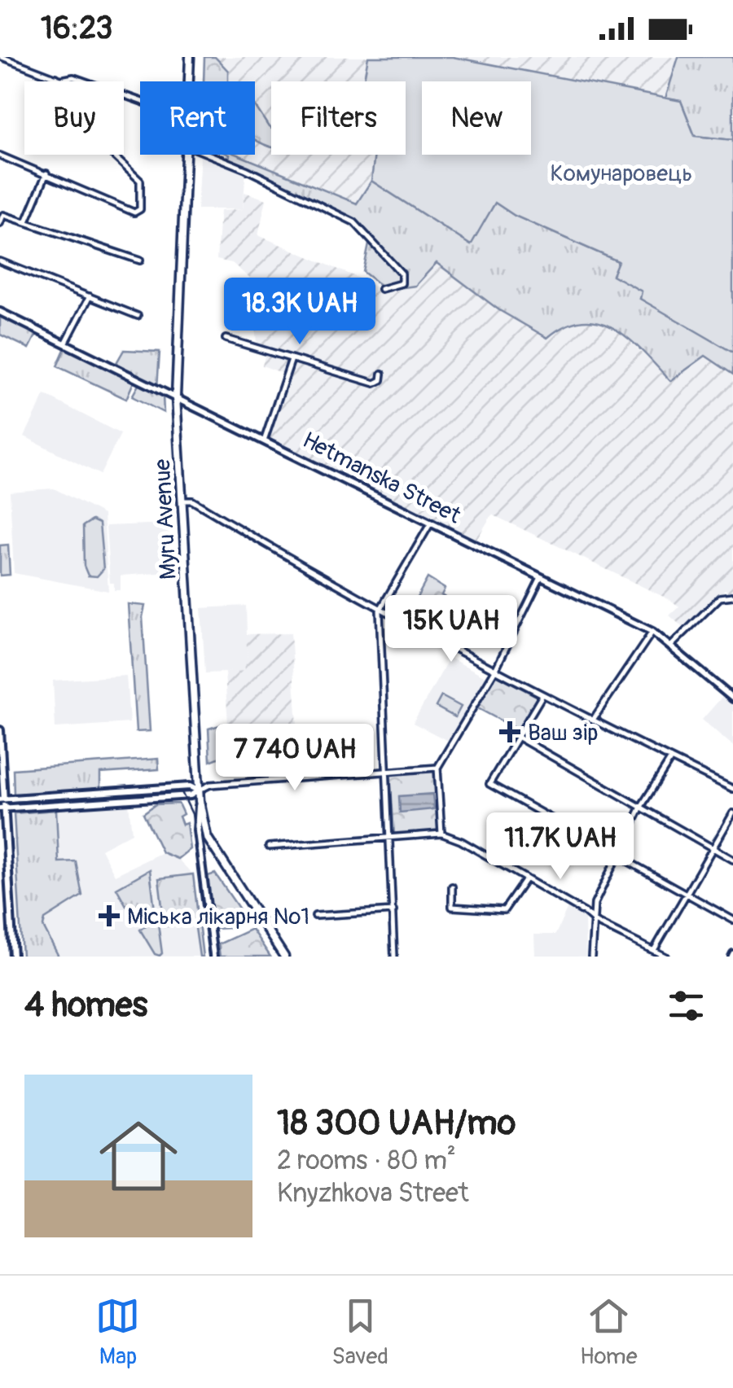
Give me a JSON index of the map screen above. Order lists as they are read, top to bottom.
{
  "streets": {
    "main road": ["Myru Avenue"],
    "street": ["Hetmanska Street"]
  },
  "crossings": [
    ["Hetmanska Street", "Myru Avenue"]
  ],
  "parks": ["Комунаровець"],
  "places": {
    "health": ["Ваш зір", "Міська лікарня №1"]
  },
  "page": {
    "status": "16:23",
    "chip": [
      "Buy",
      "Rent",
      "Filters",
      "New"
    ],
    "price": [
      "18.3K UAH",
      "15K UAH",
      "7 740 UAH",
      "11.7K UAH"
    ],
    "heading": "4 homes",
    "list": [
      {
        "name": "18 300 UAH/mo",
        "note": "2 rooms · 80 m² · Knyzhkova Street"
      }
    ],
    "tabs": ["Map", "Saved", "Home"]
  }
}
